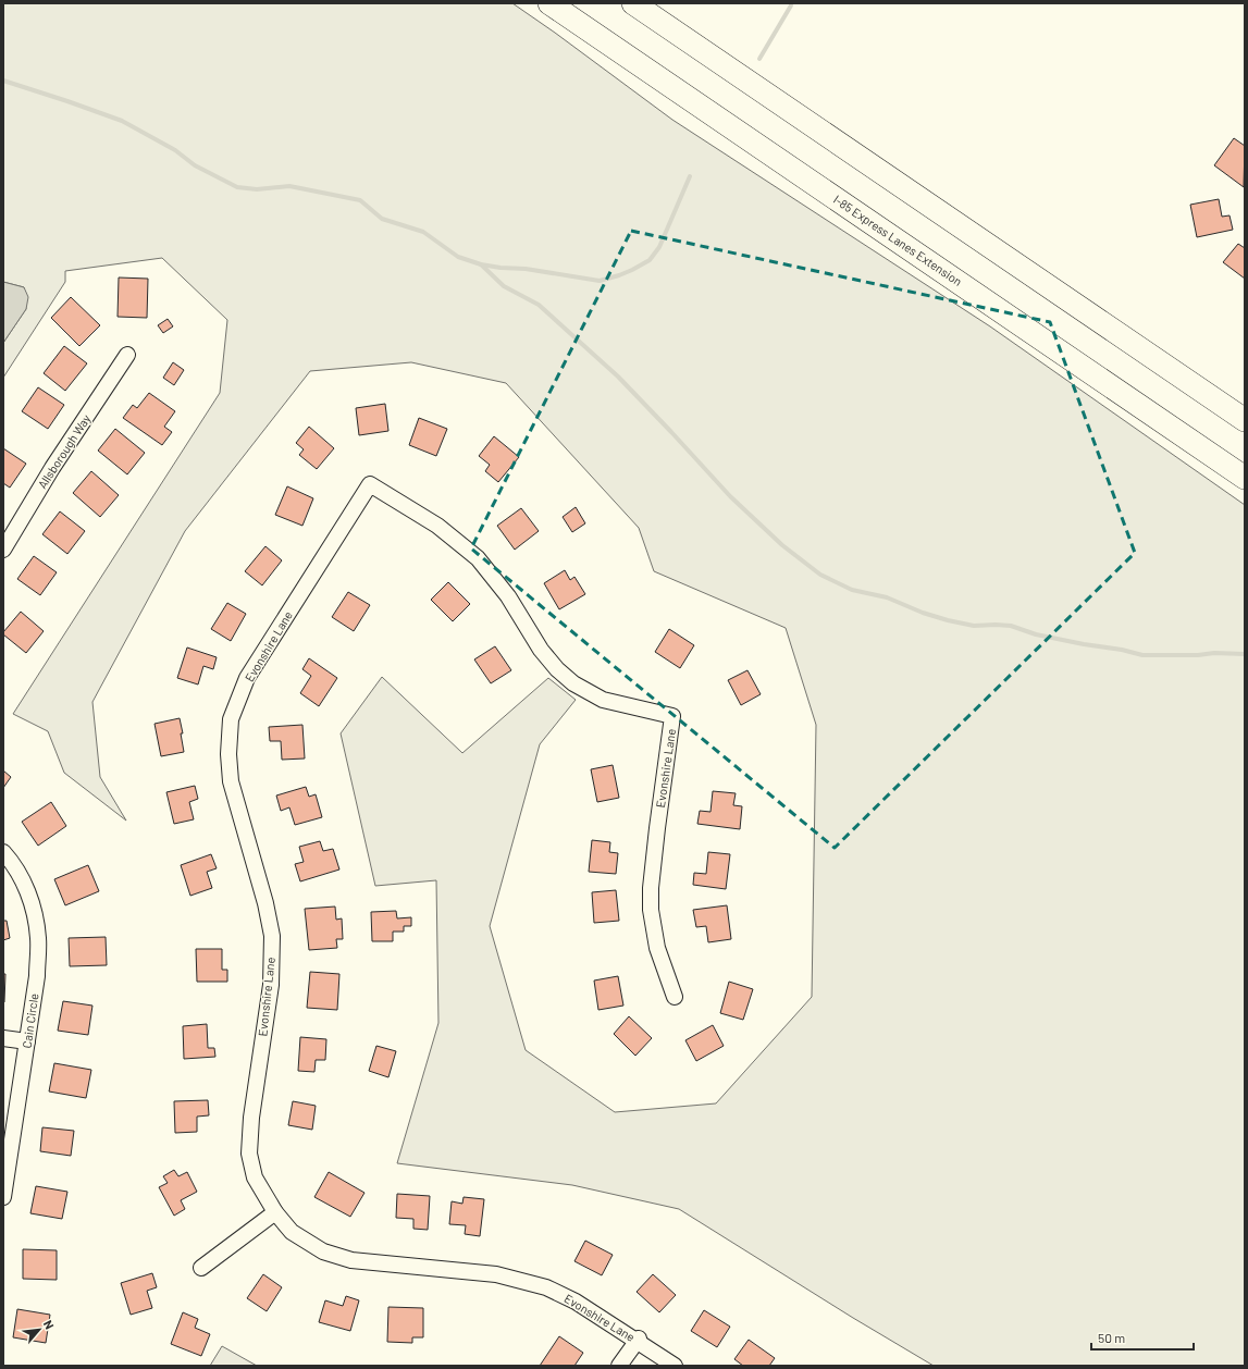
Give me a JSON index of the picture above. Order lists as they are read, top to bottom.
{
  "streets": {
    "highway": ["I-85 Express Lanes Extension"],
    "street": ["Allsborough Way", "Evonshire Lane", "Cain Circle"]
  },
  "scale_bar": "50 m",
  "north": "top right"
}
